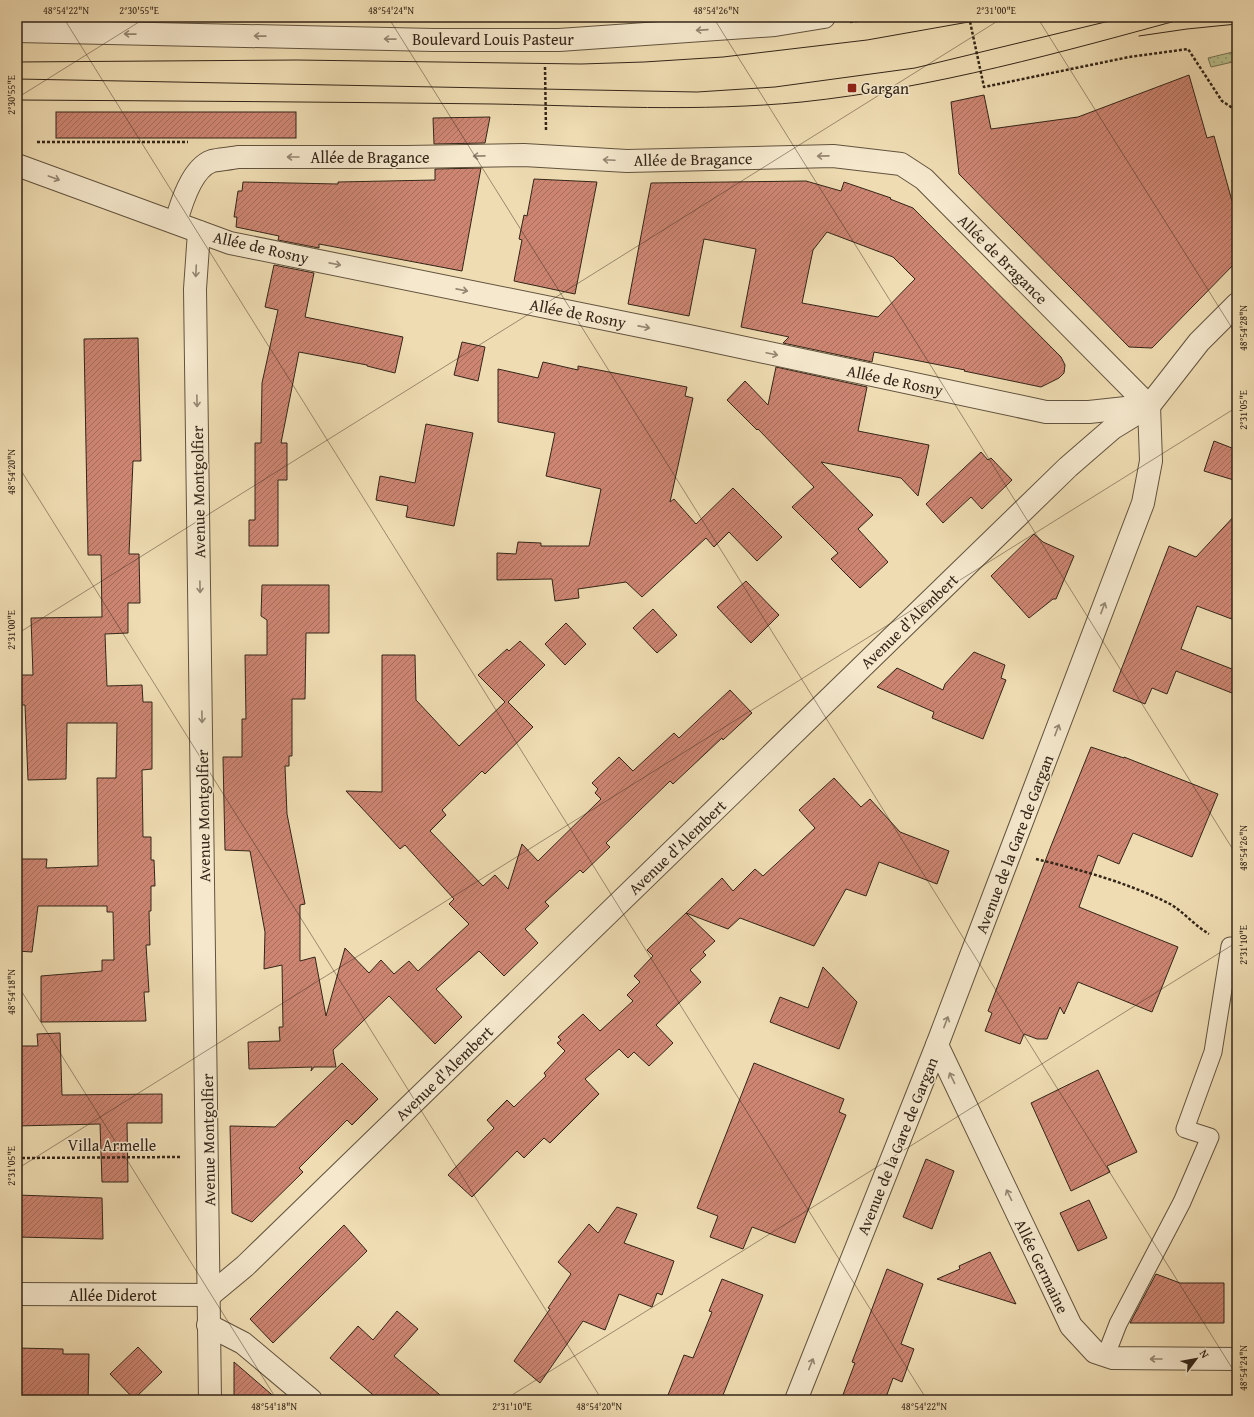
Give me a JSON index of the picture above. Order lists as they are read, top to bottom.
{
  "streets": {
    "street": [
      "Boulevard Louis Pasteur",
      "Allée de Bragance",
      "Allée de Rosny",
      "Avenue Montgolfier",
      "Avenue d'Alembert",
      "Avenue de la Gare de Gargan",
      "Allée Germaine",
      "Allée Diderot"
    ],
    "path": ["Villa Armelle"]
  },
  "crossings": [
    ["Allée de Bragance", "Allée de Rosny"],
    ["Allée de Bragance", "Avenue d'Alembert"],
    ["Allée de Bragance", "Avenue de la Gare de Gargan"],
    ["Allée de Rosny", "Avenue Montgolfier"],
    ["Allée de Rosny", "Avenue d'Alembert"],
    ["Allée de Rosny", "Avenue de la Gare de Gargan"],
    ["Avenue Montgolfier", "Avenue d'Alembert"],
    ["Avenue Montgolfier", "Villa Armelle"],
    ["Avenue Montgolfier", "Allée Diderot"],
    ["Avenue d'Alembert", "Avenue de la Gare de Gargan"],
    ["Avenue d'Alembert", "Allée Diderot"],
    ["Avenue de la Gare de Gargan", "Allée Germaine"]
  ],
  "one_way": [
    "Boulevard Louis Pasteur",
    "Allée de Bragance",
    "Allée de Rosny",
    "Avenue Montgolfier",
    "Avenue de la Gare de Gargan",
    "Allée Germaine"
  ],
  "places": {
    "transit": ["Gargan"]
  },
  "north": "top right",
  "coordinates": [
    "48°54'22\"N",
    "2°30'55\"E",
    "48°54'24\"N",
    "48°54'26\"N",
    "2°31'00\"E",
    "48°54'28\"N",
    "2°31'05\"E",
    "48°54'20\"N",
    "2°31'10\"E",
    "48°54'18\"N"
  ]
}
